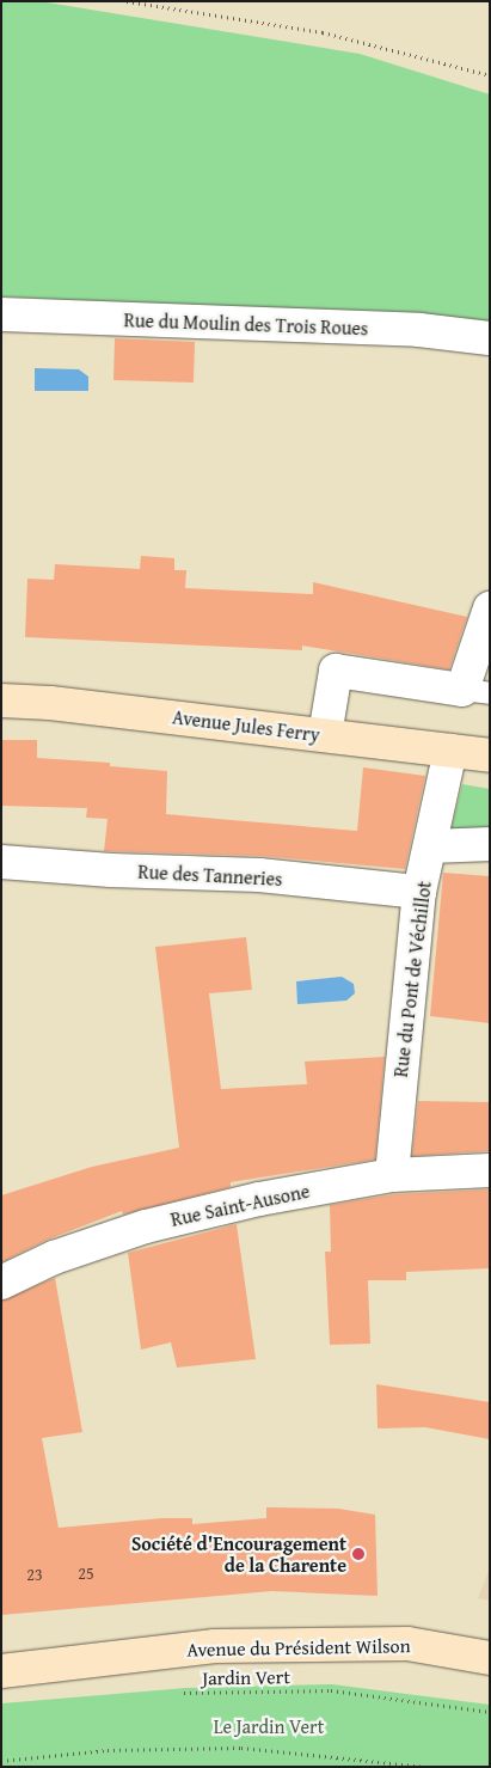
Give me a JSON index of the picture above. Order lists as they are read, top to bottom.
{
  "streets": {
    "street": [
      "Rue du Moulin des Trois Roues",
      "Avenue Jules Ferry",
      "Rue des Tanneries",
      "Rue du Pont de Véchillot",
      "Rue Saint-Ausone",
      "Avenue du Président Wilson"
    ],
    "path": ["Jardin Vert"]
  },
  "crossings": [
    ["Avenue Jules Ferry", "Rue du Pont de Véchillot"],
    ["Rue des Tanneries", "Rue du Pont de Véchillot"],
    ["Rue du Pont de Véchillot", "Rue Saint-Ausone"]
  ],
  "parks": ["Le Jardin Vert"],
  "places": ["Société d'Encouragement de la Charente"],
  "house_numbers": ["25", "23"]
}
